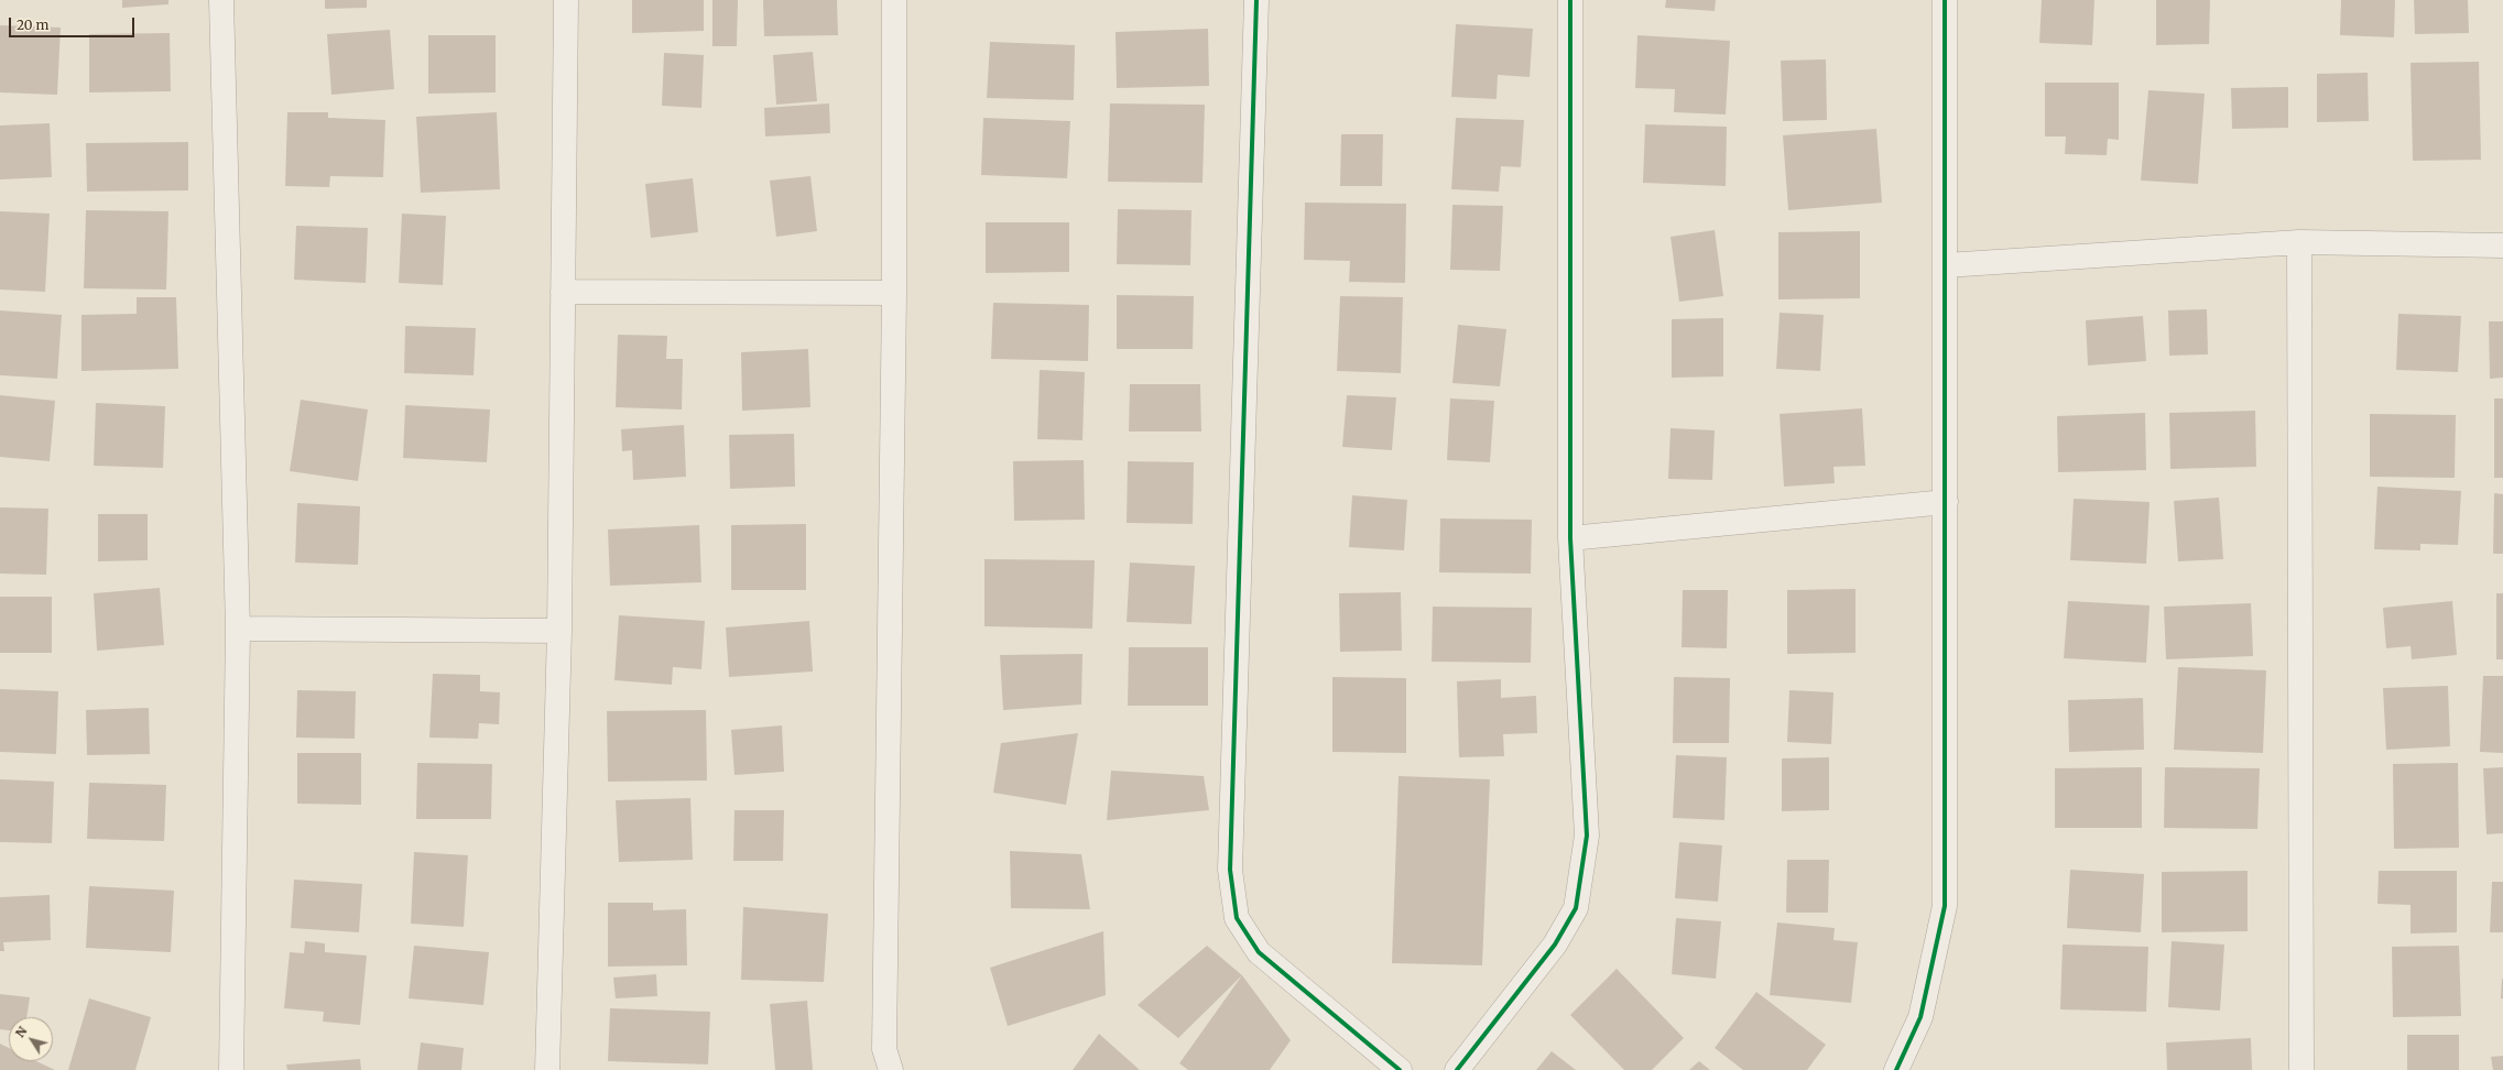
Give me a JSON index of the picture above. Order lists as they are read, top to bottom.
{
  "scale_bar": "20 m",
  "north": "top left"
}
